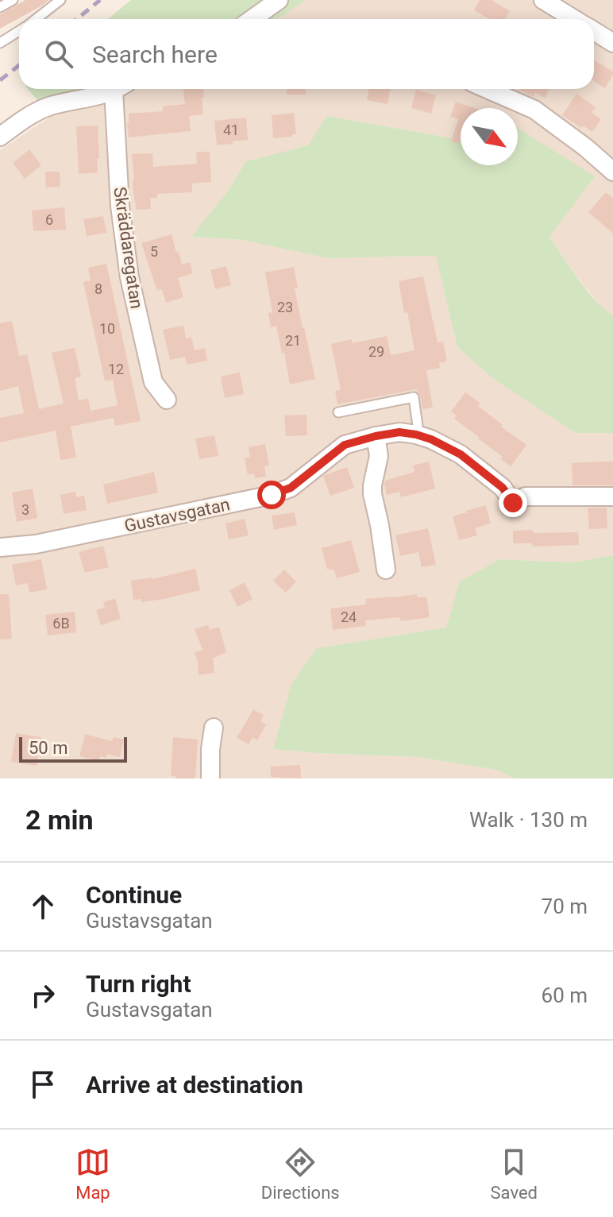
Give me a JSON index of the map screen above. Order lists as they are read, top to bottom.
{
  "streets": {
    "street": ["Skräddaregatan", "Gustavsgatan"]
  },
  "house_numbers": [
    "41",
    "6",
    "5",
    "8",
    "23",
    "10",
    "21",
    "29",
    "12",
    "3",
    "24",
    "6B"
  ],
  "scale_bar": "50 m",
  "north": "bottom right",
  "page": {
    "search": "Search here",
    "scale": "50 m",
    "heading": ["2 min", "Walk · 130 m"],
    "list": [
      ["Continue", "Gustavsgatan", "70 m"],
      ["Turn right", "Gustavsgatan", "60 m"],
      "Arrive at destination"
    ],
    "nav": ["Map", "Directions", "Saved"]
  }
}
